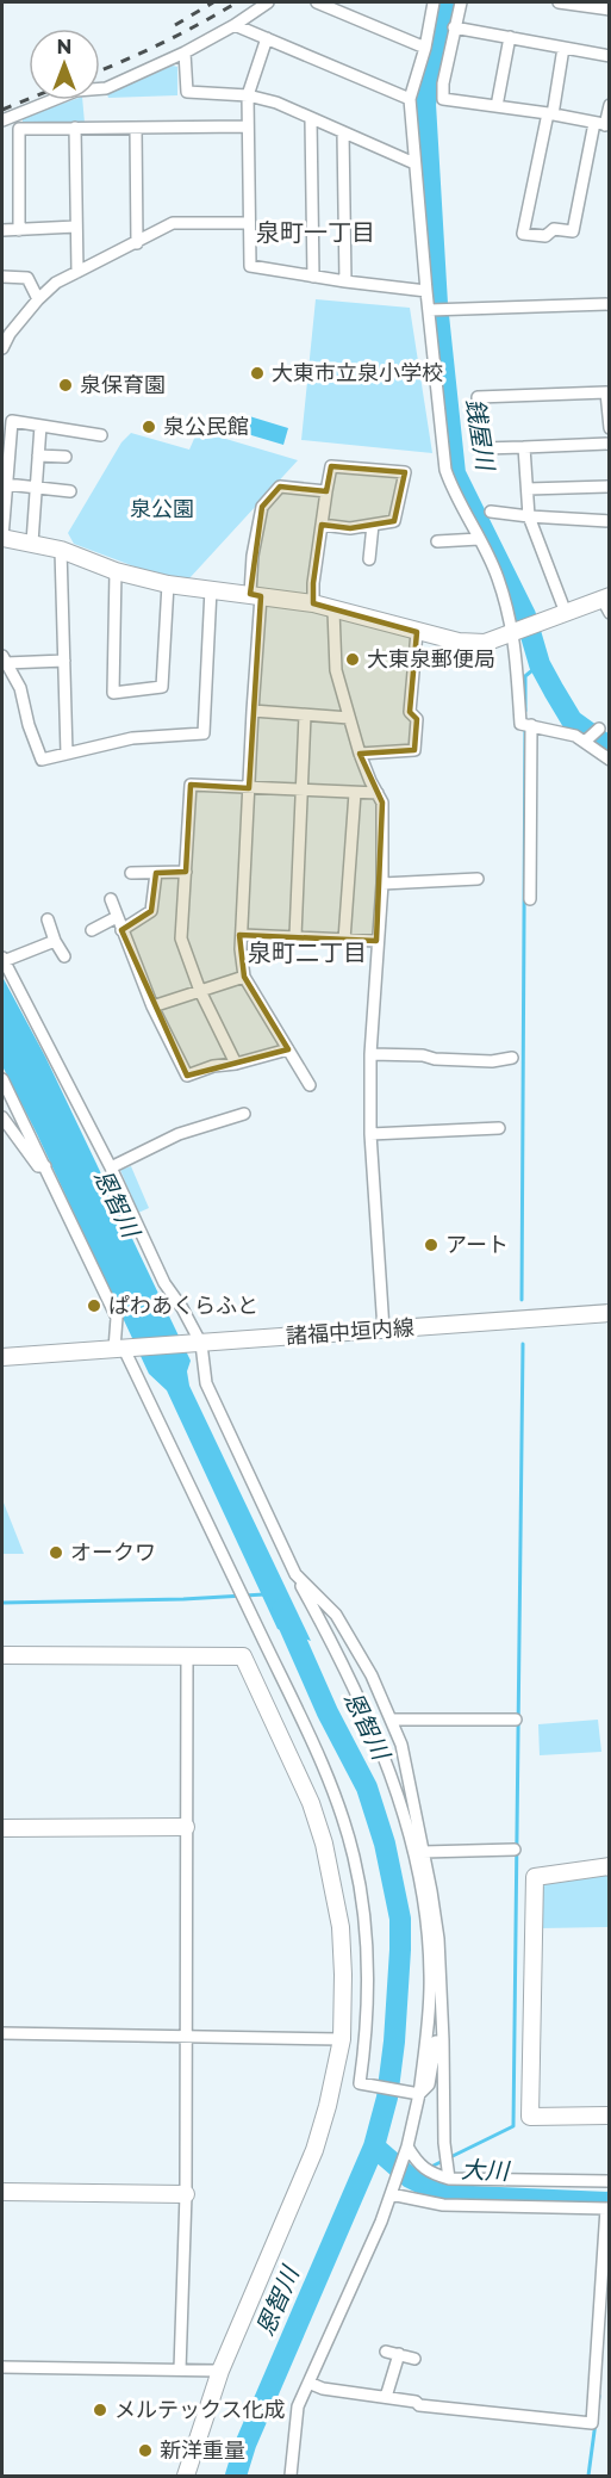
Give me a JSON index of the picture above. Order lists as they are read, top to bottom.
{
  "streets": {
    "street": ["諸福中垣内線"]
  },
  "districts": ["泉町一丁目", "泉町二丁目"],
  "water": ["銭屋川", "恩智川", "大川"],
  "parks": ["泉公園"],
  "places": [
    "大東市立泉小学校",
    "泉保育園",
    "泉公民館",
    "大東泉郵便局",
    "アート",
    "ぱわあくらふと",
    "オークワ",
    "メルテックス化成",
    "新洋重量"
  ],
  "north": "top"
}
